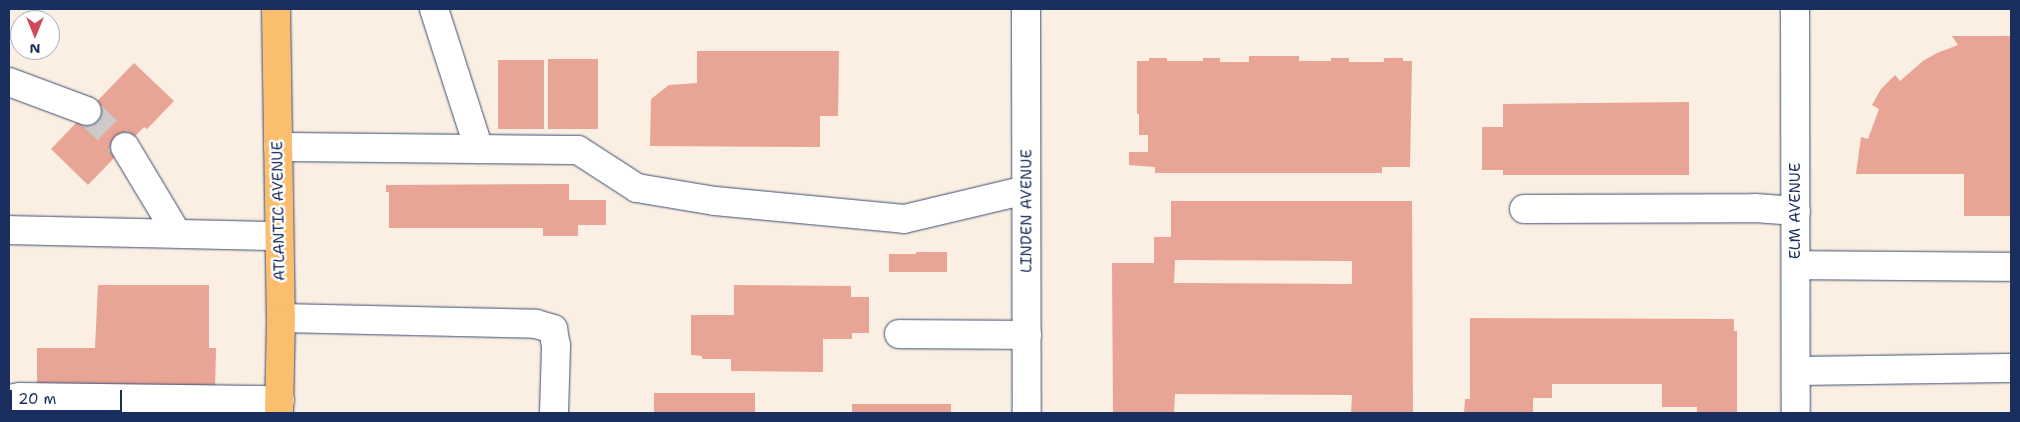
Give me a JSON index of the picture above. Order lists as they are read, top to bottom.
{
  "streets": {
    "main road": ["ATLANTIC AVENUE"],
    "street": ["LINDEN AVENUE", "ELM AVENUE"]
  },
  "scale_bar": "20 m",
  "north": "bottom"
}
